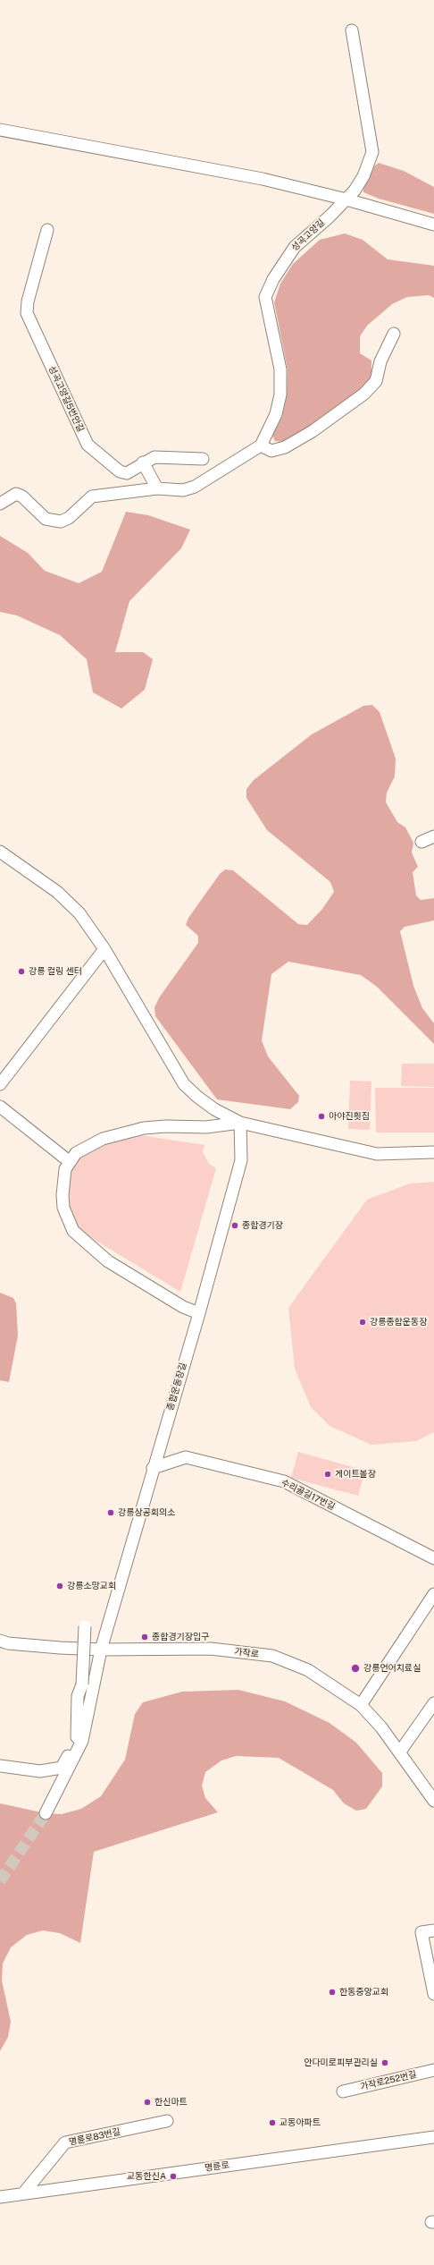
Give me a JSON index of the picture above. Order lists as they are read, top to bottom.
{
  "streets": {
    "street": [
      "성곡고양길",
      "성곡고양길5번안길",
      "종합운동장길",
      "수리골길17번길",
      "가작로",
      "가작로252번길",
      "명륜로83번길",
      "명륜로"
    ]
  },
  "crossings": [
    ["종합운동장길", "수리골길17번길"],
    ["종합운동장길", "가작로"],
    ["명륜로83번길", "명륜로"]
  ],
  "places": [
    "강릉 컬링 센터",
    "아야진횟집",
    "종합경기장",
    "강릉종합운동장",
    "게이트볼장",
    "강릉상공회의소",
    "강릉소망교회",
    "종합경기장입구",
    "강릉언어치료실",
    "한동중앙교회",
    "안다미로피부관리실",
    "한신마트",
    "교동아파트",
    "교동한신A"
  ]
}
